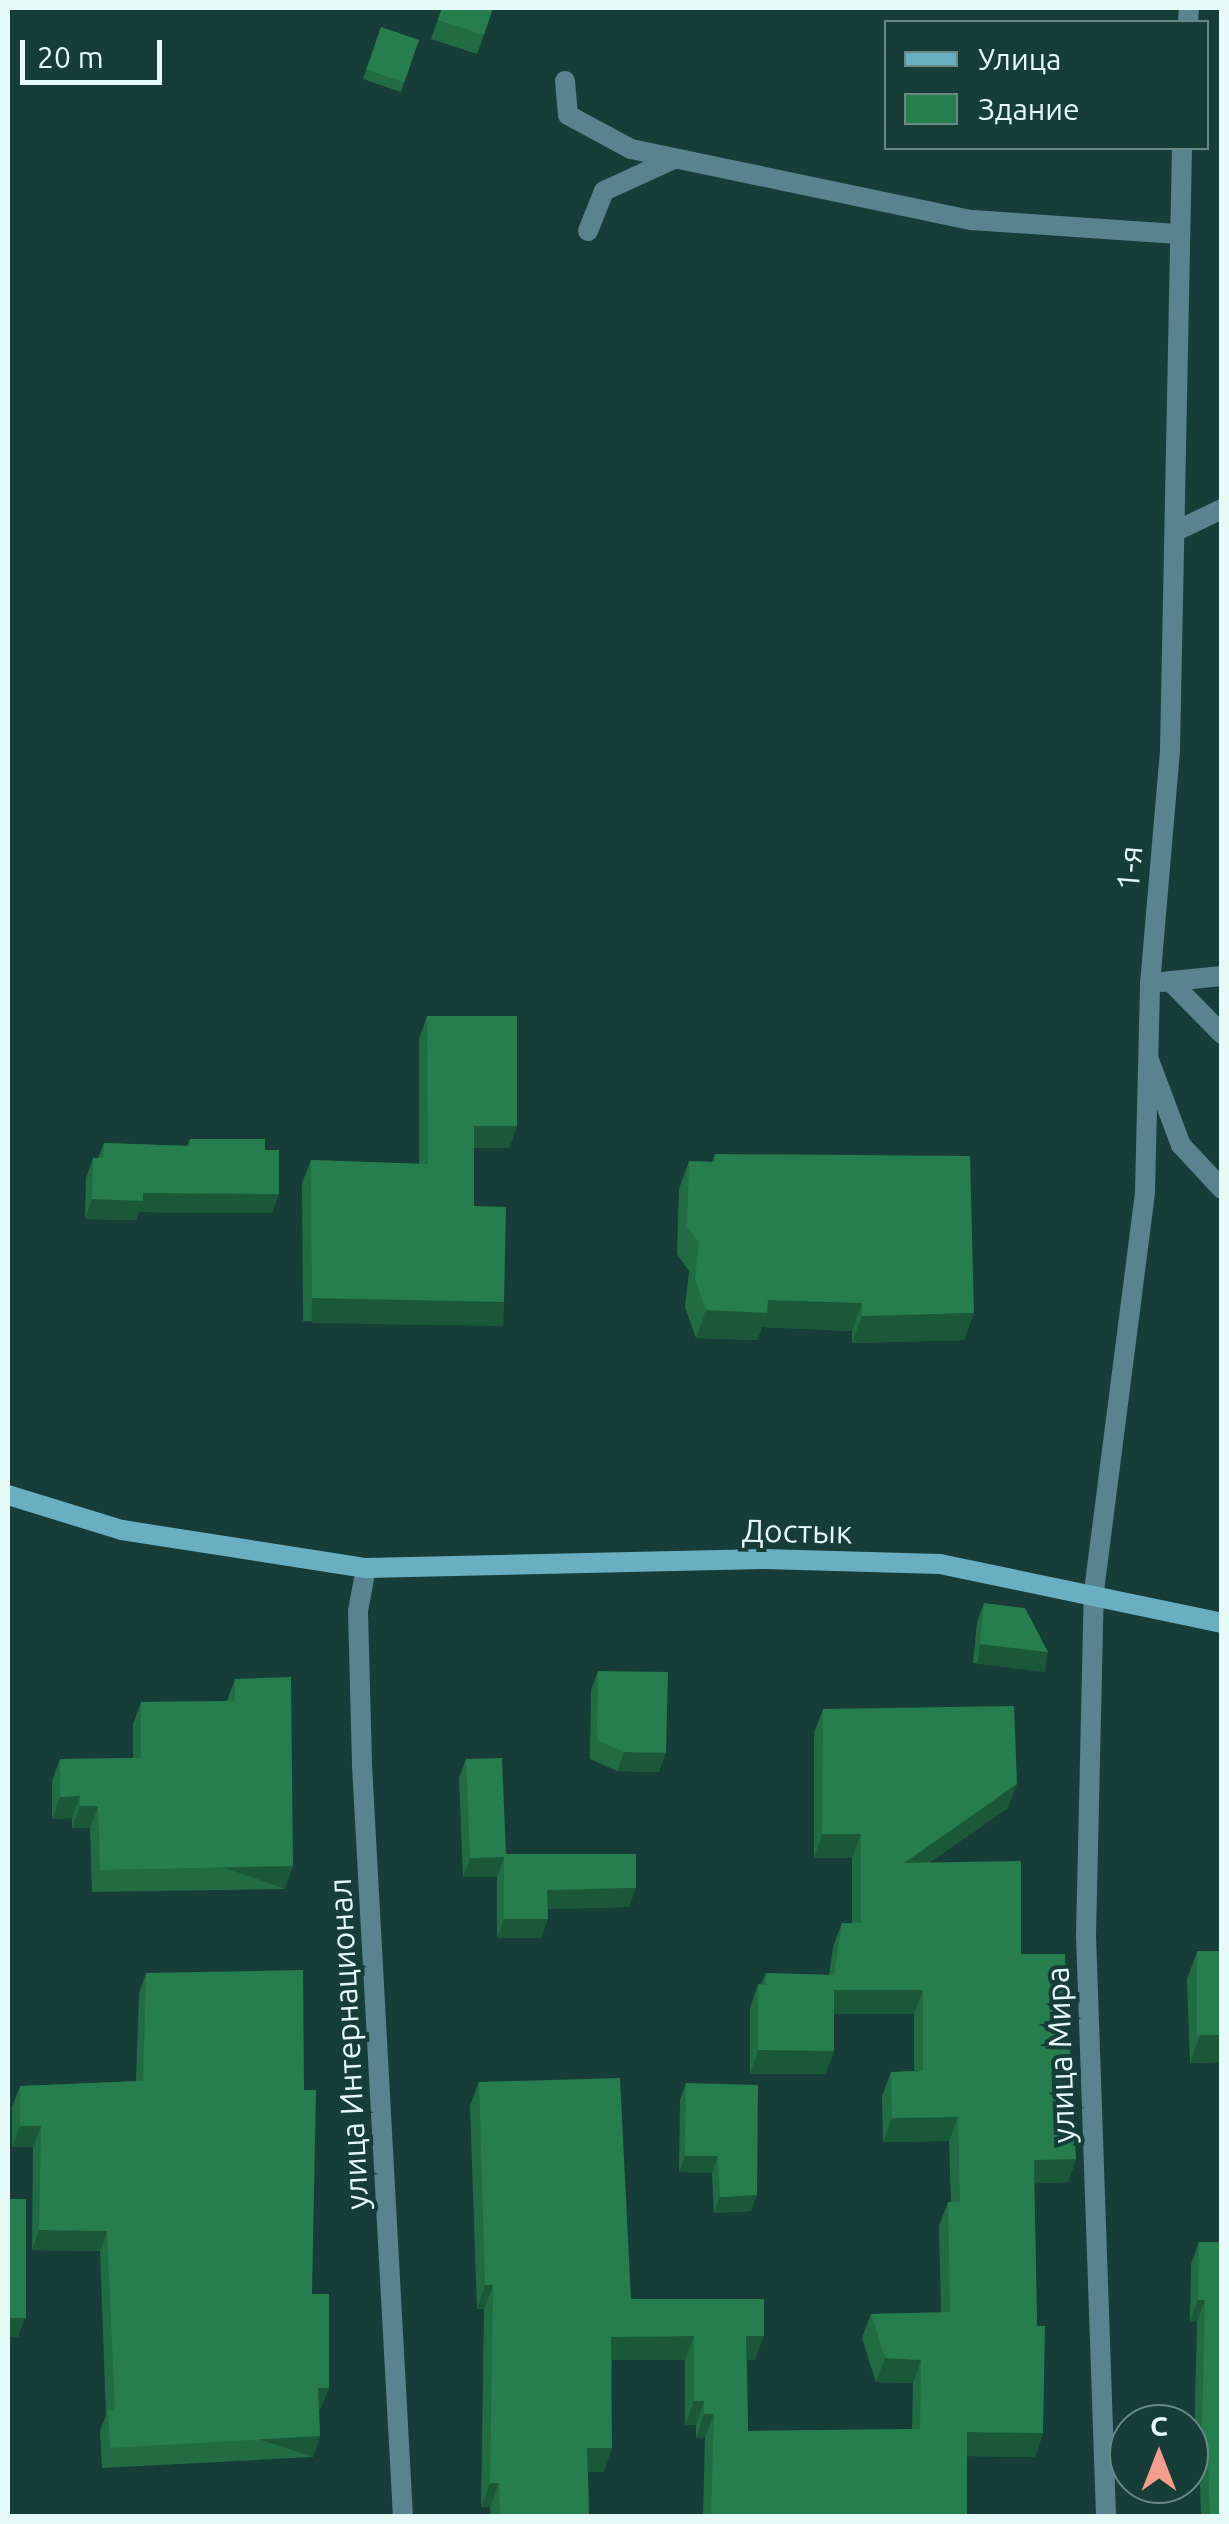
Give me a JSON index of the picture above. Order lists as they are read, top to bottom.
{
  "streets": {
    "street": [
      "1-я",
      "Достык",
      "улица Интернационал",
      "улица Мира"
    ]
  },
  "crossings": [
    ["1-я", "Достык"],
    ["1-я", "улица Мира"],
    ["Достык", "улица Интернационал"],
    ["Достык", "улица Мира"]
  ],
  "legend": ["Улица", "Здание"],
  "scale_bar": "20 m",
  "north": "top"
}
